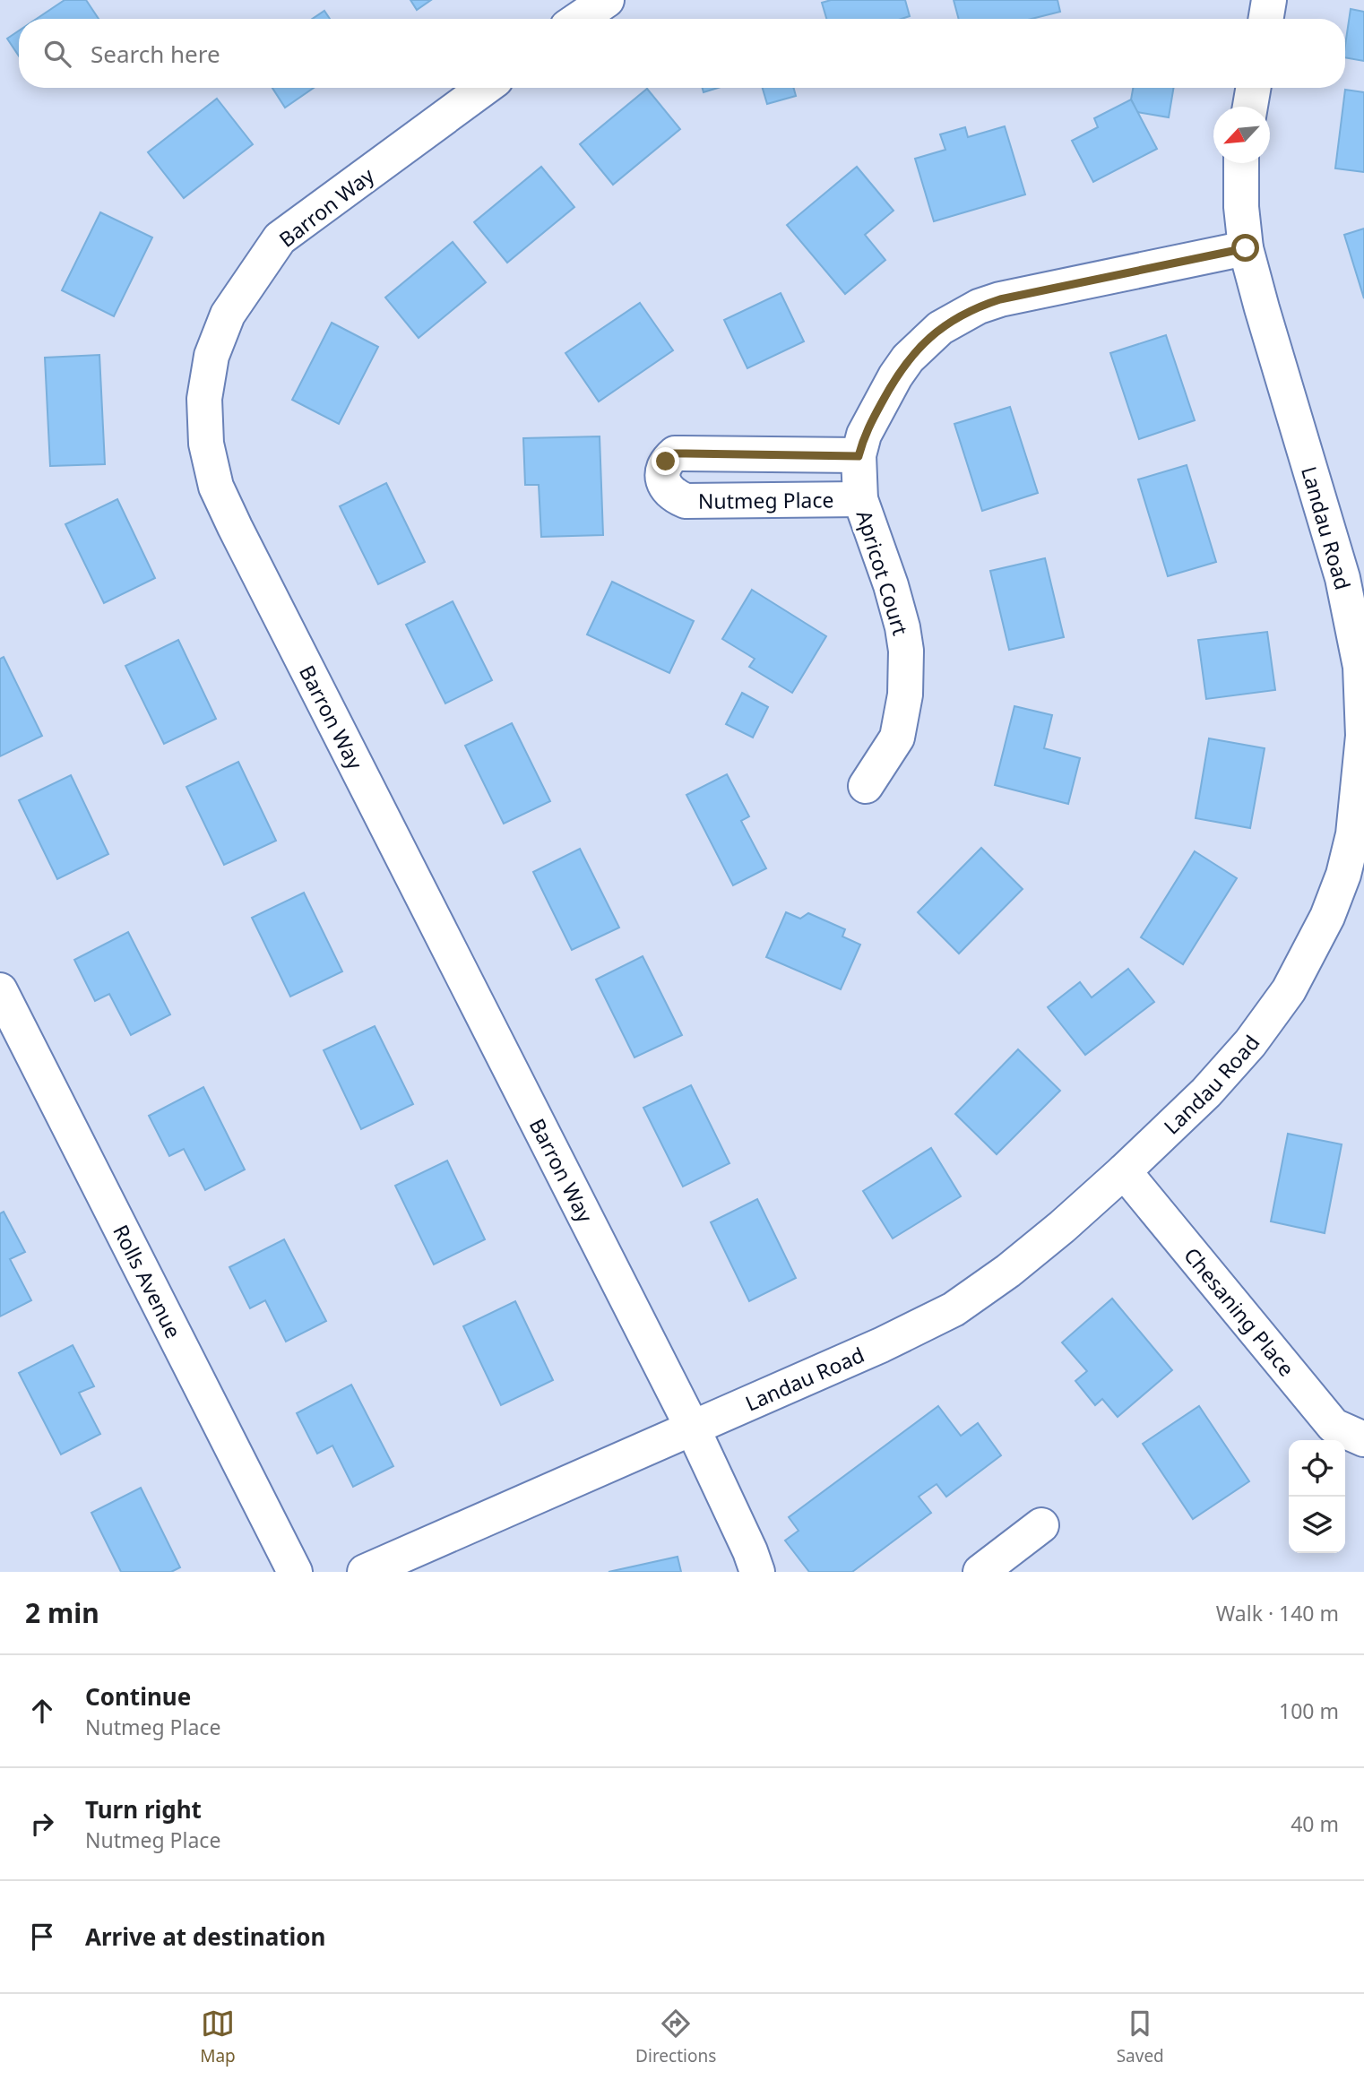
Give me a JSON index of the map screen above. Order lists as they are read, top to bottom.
{
  "streets": {
    "street": [
      "Barron Way",
      "Nutmeg Place",
      "Landau Road",
      "Apricot Court",
      "Rolls Avenue",
      "Chesaning Place"
    ]
  },
  "crossings": [
    ["Barron Way", "Landau Road"],
    ["Nutmeg Place", "Landau Road"],
    ["Nutmeg Place", "Apricot Court"],
    ["Landau Road", "Chesaning Place"]
  ],
  "north": "bottom left",
  "page": {
    "search": "Search here",
    "heading": ["2 min", "Walk · 140 m"],
    "list": [
      ["Continue", "Nutmeg Place", "100 m"],
      ["Turn right", "Nutmeg Place", "40 m"],
      "Arrive at destination"
    ],
    "nav": ["Map", "Directions", "Saved"]
  }
}
